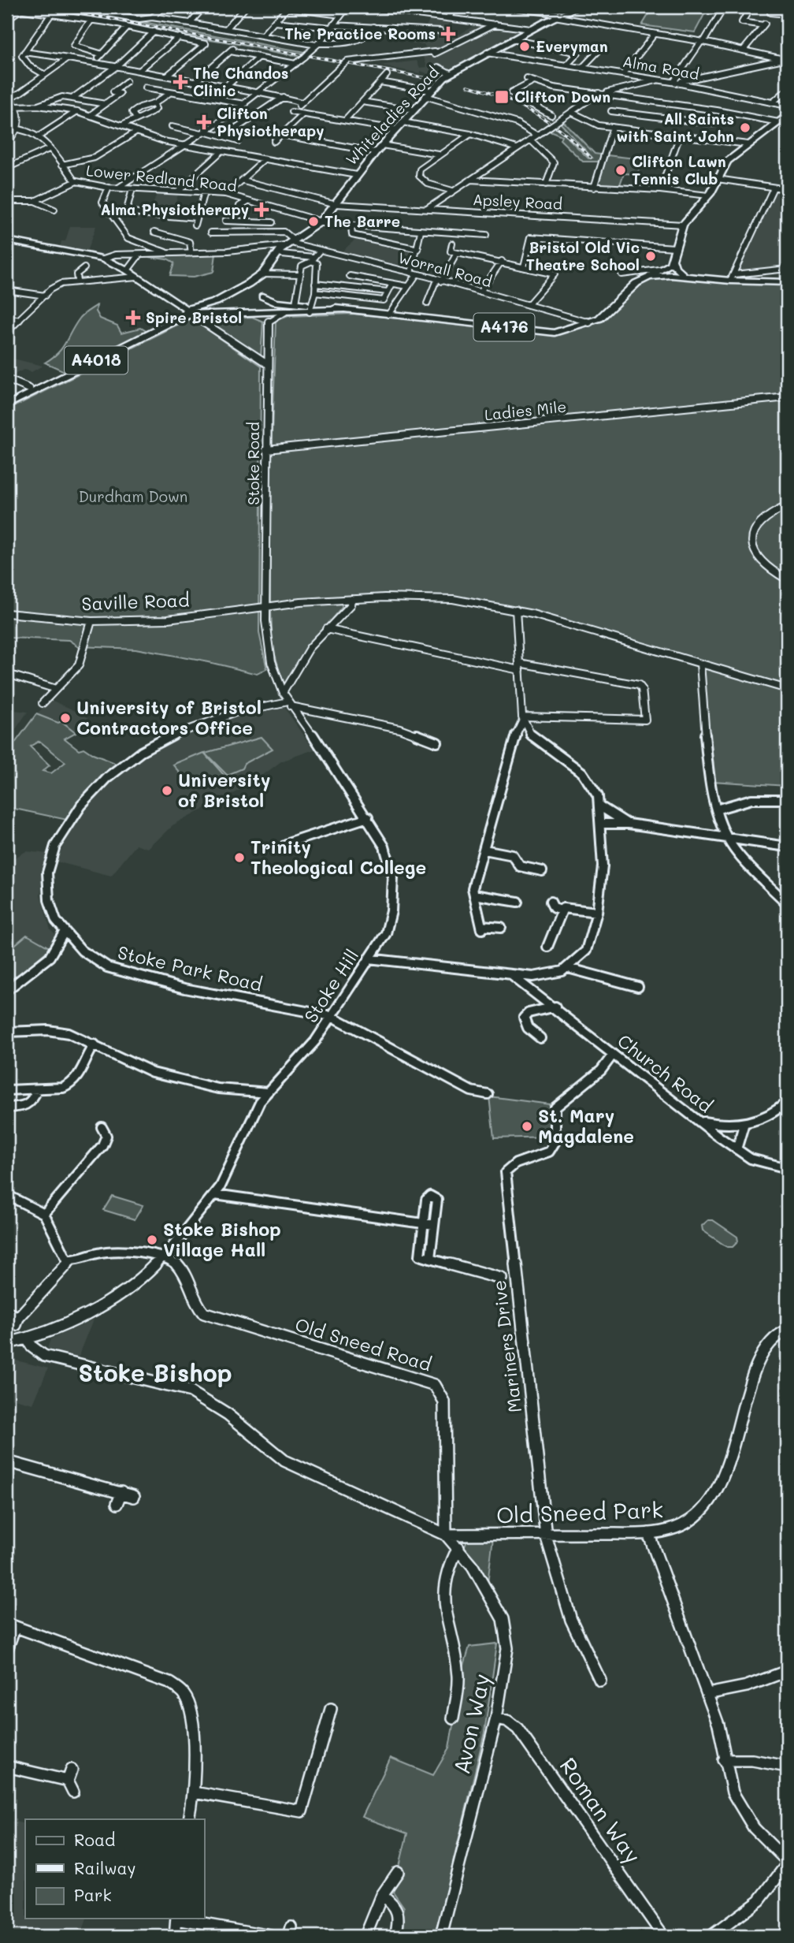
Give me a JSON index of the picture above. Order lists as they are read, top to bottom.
{
  "streets": {
    "main road": ["Whiteladies Road", "A4176", "A4018"],
    "street": [
      "Alma Road",
      "Lower Redland Road",
      "Apsley Road",
      "Worrall Road",
      "Ladies Mile",
      "Stoke Road",
      "Saville Road",
      "Stoke Park Road",
      "Stoke Hill",
      "Church Road",
      "Old Sneed Road",
      "Mariners Drive",
      "Old Sneed Park",
      "Avon Way",
      "Roman Way"
    ]
  },
  "crossings": [
    ["Alma Road", "Whiteladies Road"],
    ["Whiteladies Road", "Lower Redland Road"],
    ["Whiteladies Road", "Apsley Road"],
    ["Whiteladies Road", "Worrall Road"],
    ["Whiteladies Road", "A4018"],
    ["Worrall Road", "A4176"],
    ["A4176", "A4018"],
    ["A4176", "Stoke Road"],
    ["A4018", "Stoke Road"],
    ["Ladies Mile", "Stoke Road"],
    ["Stoke Road", "Saville Road"],
    ["Stoke Road", "Stoke Hill"],
    ["Saville Road", "Stoke Hill"],
    ["Stoke Park Road", "Stoke Hill"],
    ["Stoke Hill", "Church Road"],
    ["Stoke Hill", "Old Sneed Road"],
    ["Church Road", "Mariners Drive"],
    ["Old Sneed Road", "Old Sneed Park"],
    ["Old Sneed Road", "Avon Way"],
    ["Mariners Drive", "Old Sneed Park"],
    ["Old Sneed Park", "Avon Way"],
    ["Avon Way", "Roman Way"]
  ],
  "districts": ["Stoke Bishop"],
  "parks": ["Durdham Down"],
  "places": {
    "health": [
      "The Practice Rooms",
      "The Chandos Clinic",
      "Clifton Physiotherapy",
      "Alma Physiotherapy",
      "Spire Bristol"
    ],
    "other": [
      "Everyman",
      "All Saints with Saint John",
      "Clifton Lawn Tennis Club",
      "The Barre",
      "Bristol Old Vic Theatre School",
      "University of Bristol Contractors Office",
      "University of Bristol",
      "Trinity Theological College",
      "St. Mary Magdalene",
      "Stoke Bishop Village Hall"
    ],
    "transit": ["Clifton Down"]
  },
  "legend": ["Road", "Railway", "Park"]
}
